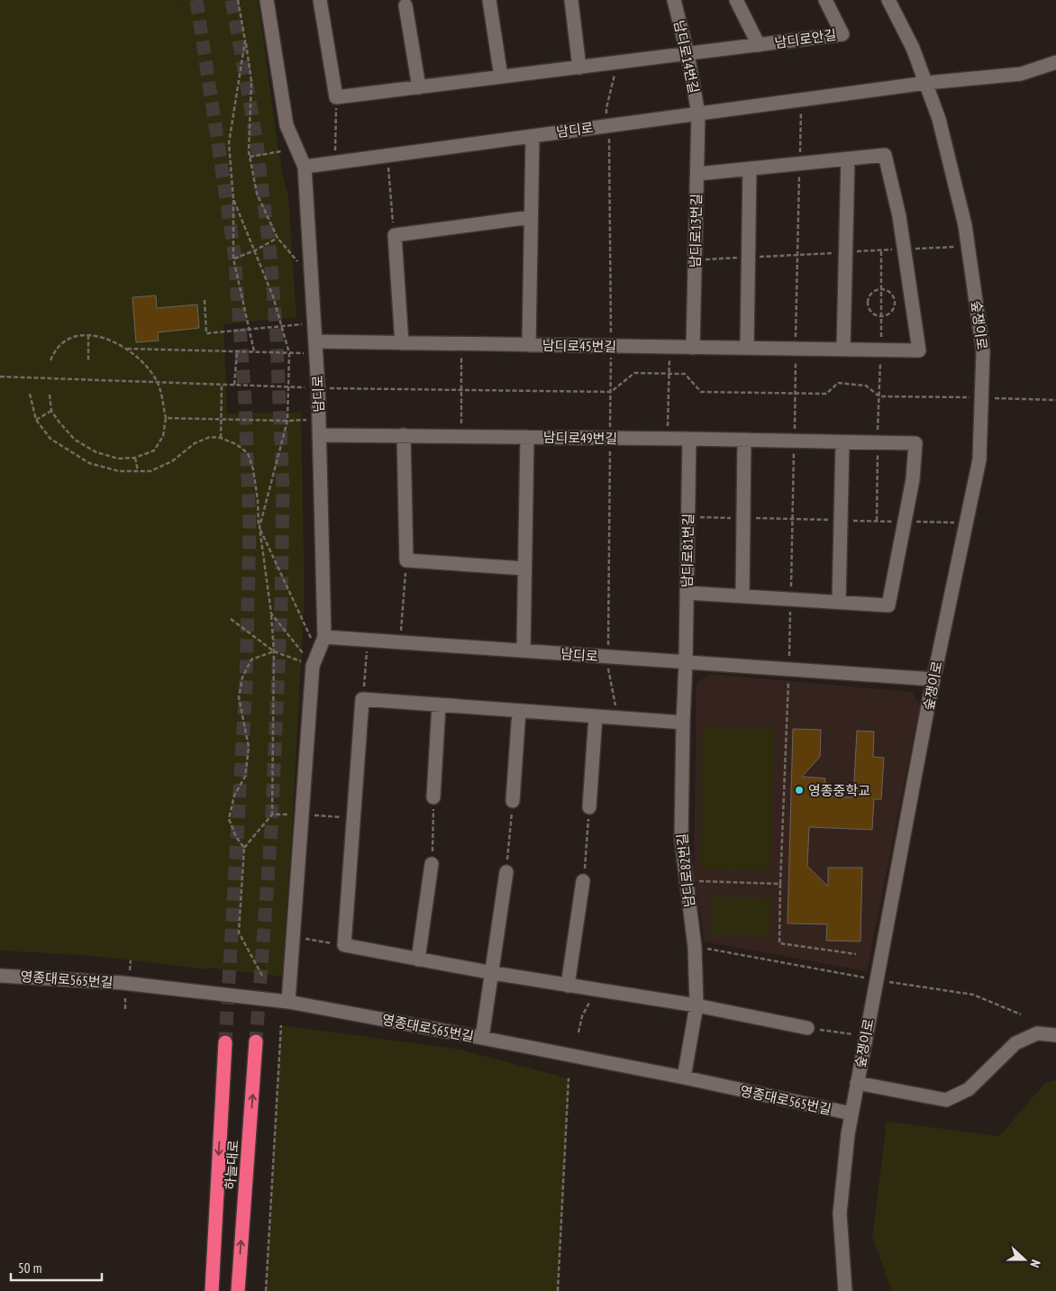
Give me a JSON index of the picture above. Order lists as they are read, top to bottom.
{
  "streets": {
    "highway": ["하늘대로"],
    "street": [
      "남디로안길",
      "남디로14번길",
      "남디로",
      "남디로13번길",
      "숲쟁이로",
      "남디로45번길",
      "남디로49번길",
      "남디로81번길",
      "남디로82번길",
      "영종대로565번길"
    ]
  },
  "crossings": [
    ["남디로안길", "남디로14번길"],
    ["남디로14번길", "남디로"],
    ["남디로14번길", "남디로13번길"],
    ["남디로", "남디로13번길"],
    ["남디로", "숲쟁이로"],
    ["남디로", "남디로45번길"],
    ["남디로", "남디로49번길"],
    ["남디로", "남디로81번길"],
    ["남디로", "남디로82번길"],
    ["남디로13번길", "남디로45번길"],
    ["숲쟁이로", "영종대로565번길"],
    ["남디로49번길", "남디로81번길"],
    ["남디로81번길", "남디로82번길"],
    ["남디로82번길", "영종대로565번길"]
  ],
  "places": ["영종중학교"],
  "scale_bar": "50 m",
  "north": "right"
}
